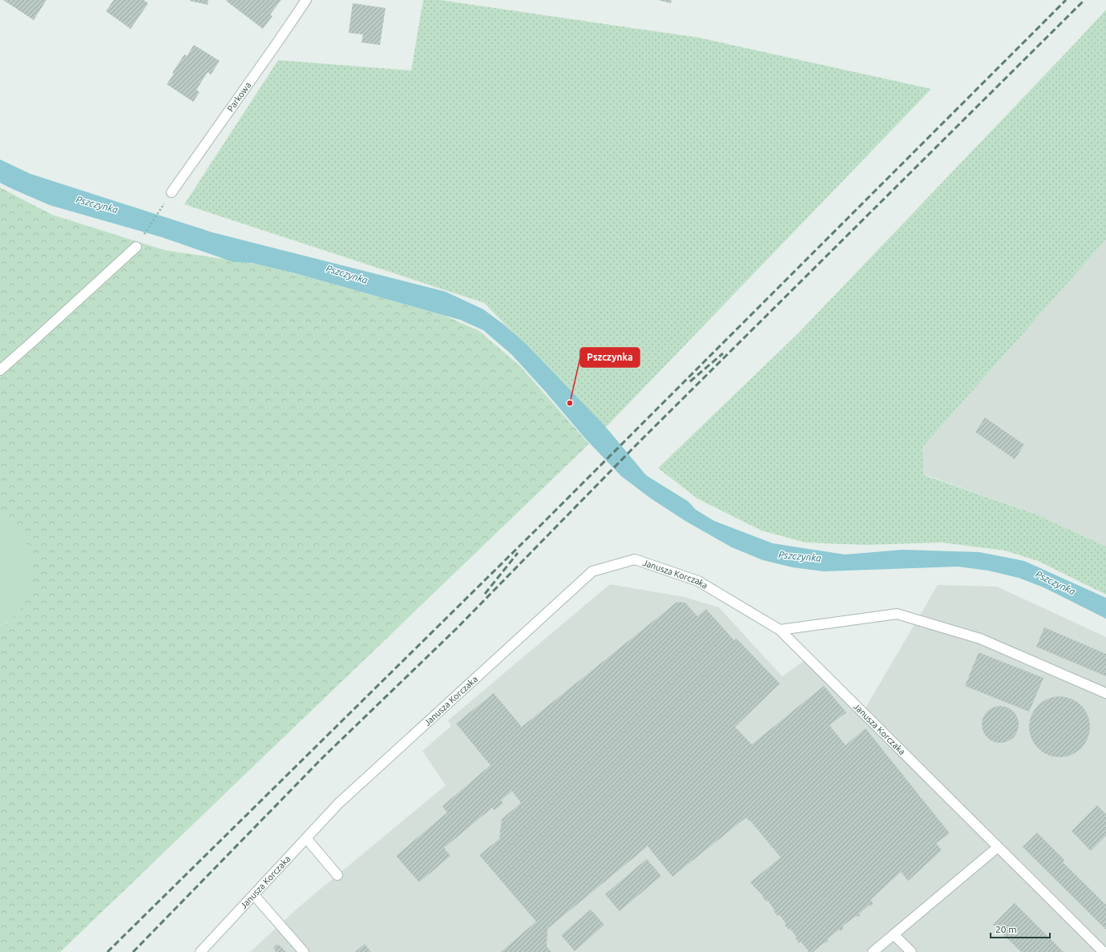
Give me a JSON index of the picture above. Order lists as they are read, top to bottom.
{
  "streets": {
    "street": ["Parkowa", "Janusza Korczaka"]
  },
  "water": ["Pszczynka"],
  "places": ["Pszczynka"],
  "scale_bar": "20 m"
}
